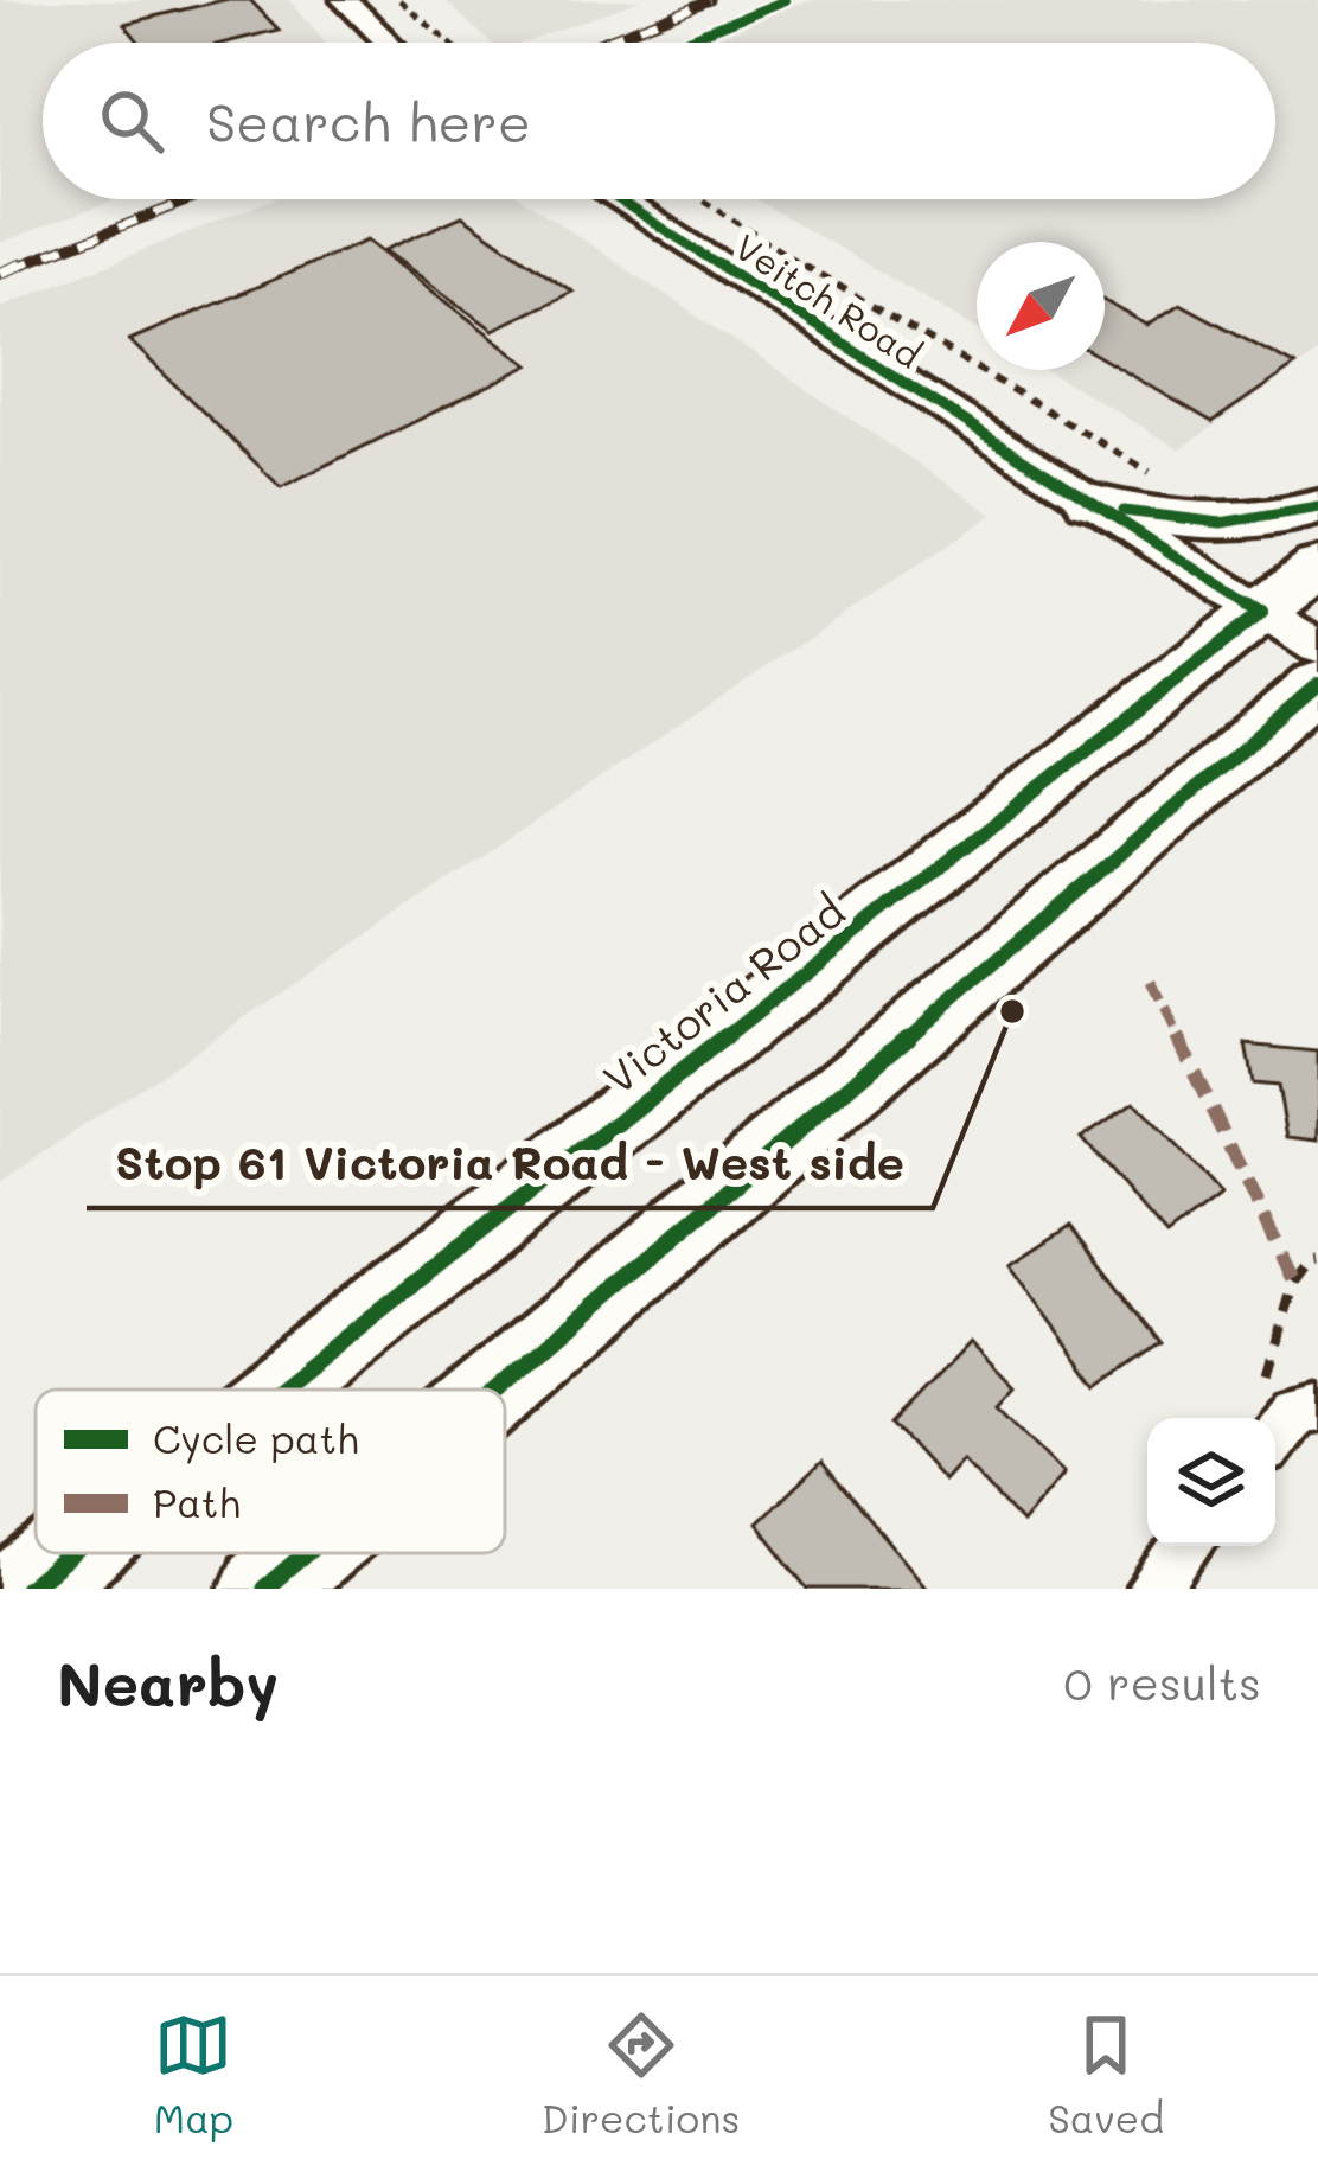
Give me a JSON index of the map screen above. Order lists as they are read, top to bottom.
{
  "streets": {
    "highway": ["Victoria Road"],
    "street": ["Veitch Road"]
  },
  "crossings": [
    ["Veitch Road", "Victoria Road"]
  ],
  "places": ["Stop 61 Victoria Road - West side"],
  "legend": ["Cycle path", "Path"],
  "north": "bottom left",
  "page": {
    "search": "Search here",
    "heading": ["Nearby", "0 results"],
    "nav": ["Map", "Directions", "Saved"]
  }
}
